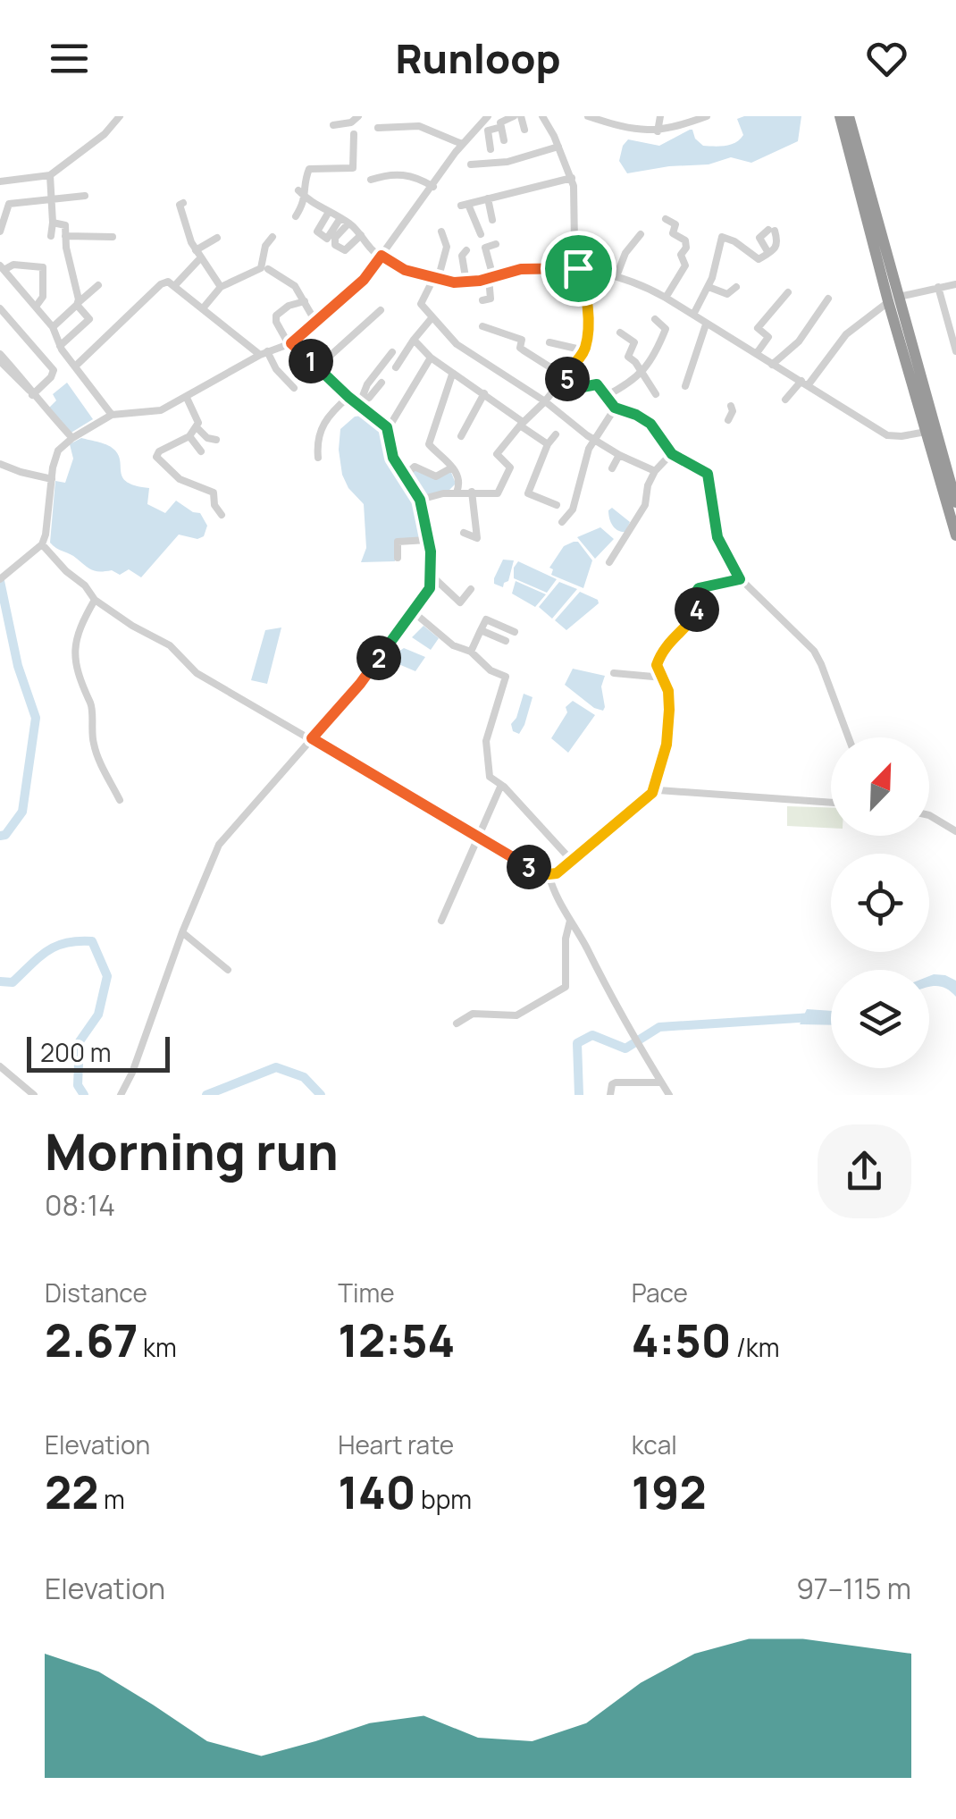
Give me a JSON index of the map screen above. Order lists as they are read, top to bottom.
{
  "scale_bar": "200 m",
  "north": "top right",
  "page": {
    "header": "Runloop",
    "pins": [
      "1",
      "5",
      "4",
      "2",
      "3"
    ],
    "scale": "200 m",
    "heading": ["Morning run", "08:14"],
    "stats": [
      ["Distance", "2.67 km"],
      ["Time", "12:54"],
      ["Pace", "4:50 /km"],
      ["Elevation", "22 m"],
      ["Heart rate", "140 bpm"],
      ["kcal", "192"]
    ],
    "chart": ["Elevation", "97–115 m"]
  }
}
